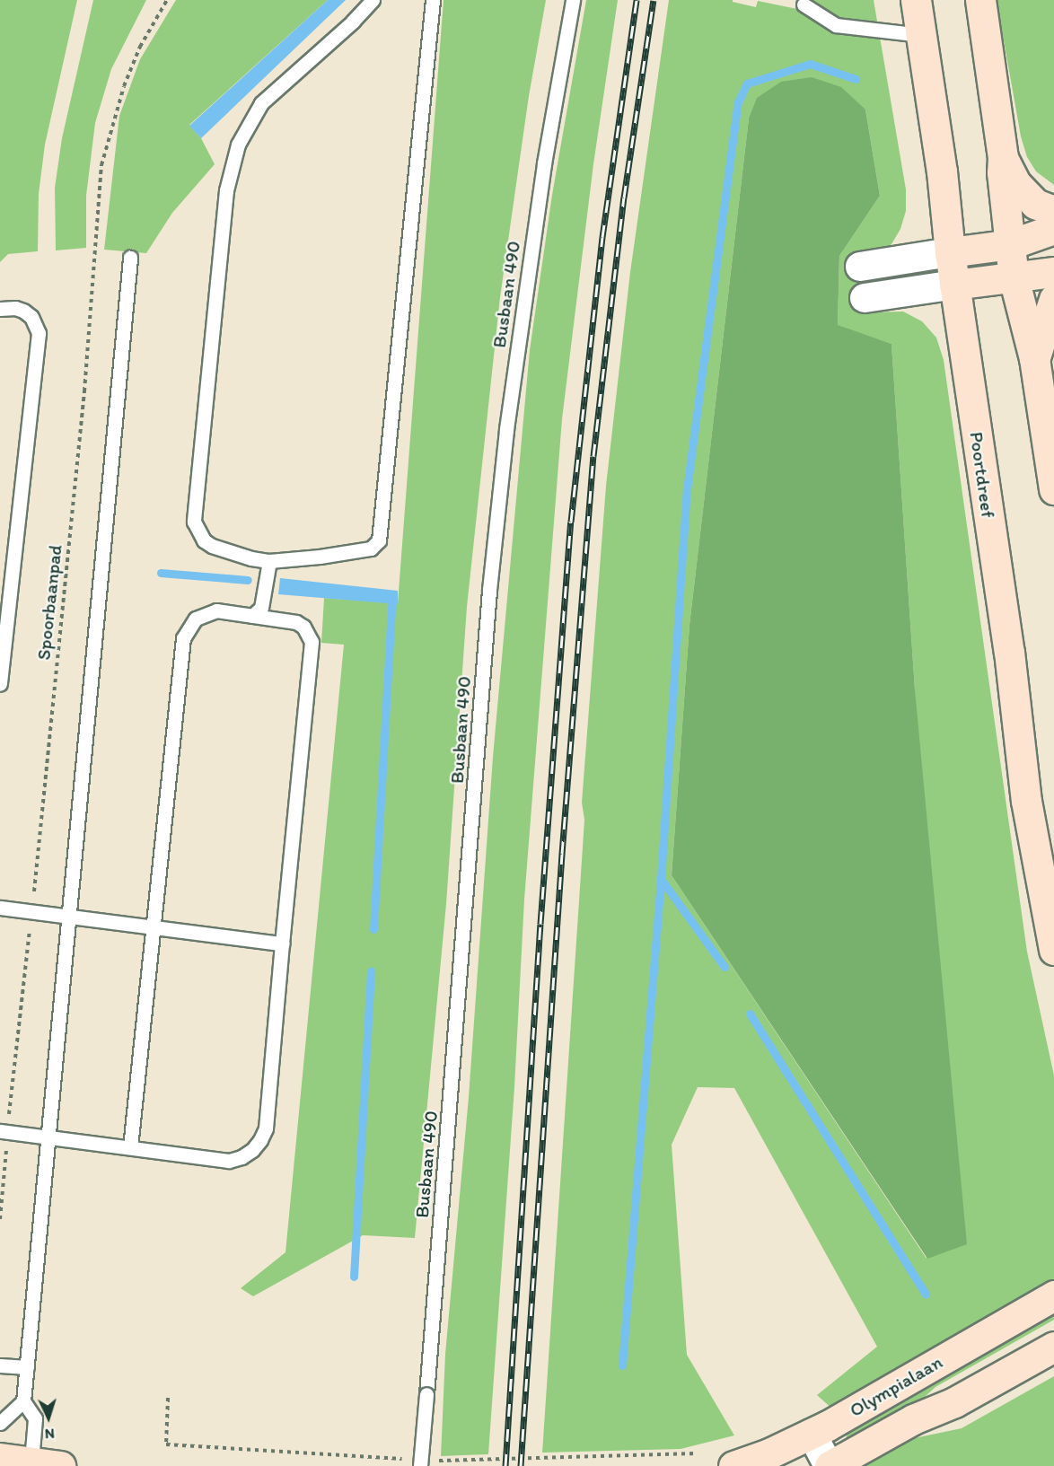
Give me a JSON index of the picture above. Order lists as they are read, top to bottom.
{
  "streets": {
    "main road": ["Poortdreef", "Olympialaan"],
    "lane": ["Busbaan 490"],
    "path": ["Spoorbaanpad"]
  },
  "north": "bottom"
}
